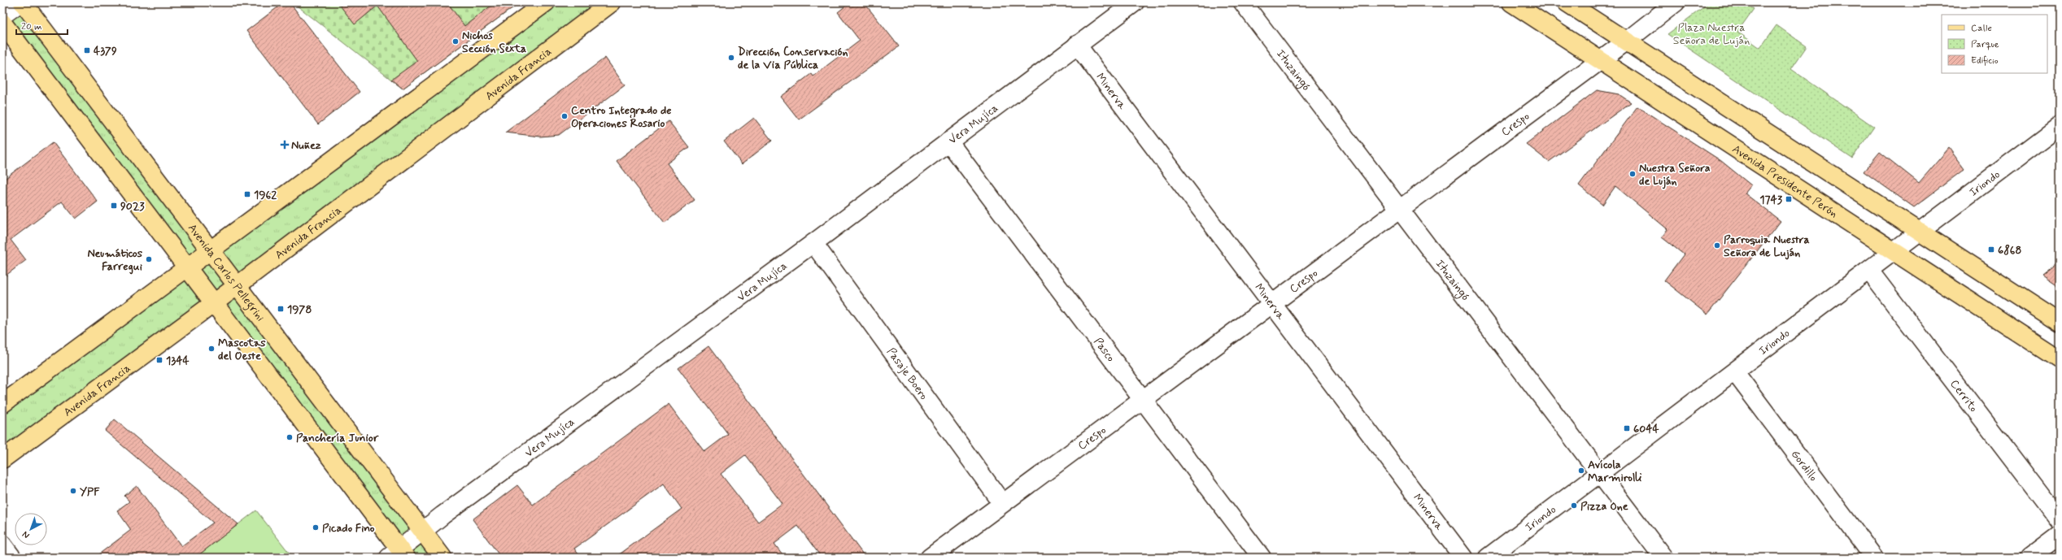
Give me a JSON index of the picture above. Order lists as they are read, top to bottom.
{
  "streets": {
    "main road": ["Avenida Francia", "Avenida Presidente Perón", "Avenida Carlos Pellegrini"],
    "street": [
      "Ituzaingó",
      "Minerva",
      "Vera Mujíca",
      "Crespo",
      "Iriondo",
      "Pasco",
      "Pasaje Boero",
      "Cerrito",
      "Gordillo"
    ]
  },
  "crossings": [
    ["Ituzaingó", "Crespo"],
    ["Ituzaingó", "Iriondo"],
    ["Avenida Francia", "Avenida Carlos Pellegrini"],
    ["Minerva", "Vera Mujíca"],
    ["Minerva", "Crespo"],
    ["Vera Mujíca", "Avenida Carlos Pellegrini"],
    ["Vera Mujíca", "Pasco"],
    ["Vera Mujíca", "Pasaje Boero"],
    ["Crespo", "Avenida Presidente Perón"],
    ["Crespo", "Pasco"],
    ["Crespo", "Pasaje Boero"],
    ["Avenida Presidente Perón", "Iriondo"],
    ["Iriondo", "Cerrito"],
    ["Iriondo", "Gordillo"]
  ],
  "parks": ["Plaza Nuestra Señora de Luján"],
  "places": {
    "other": [
      "Nichos Sección Sexta",
      "Dirección Conservación de la Via Pública",
      "Centro Integrado de Operaciones Rosario",
      "Nuestra Señora de Luján",
      "Parroquia Nuestra Señora de Luján",
      "Neumáticos Farregui",
      "Mascotas del Oeste",
      "Panchería Junior",
      "Avícola Marmirolli",
      "YPF",
      "Pizza One",
      "Picado Fino"
    ],
    "transit": [
      "4379",
      "1962",
      "1743",
      "9023",
      "6868",
      "1978",
      "1344",
      "6044"
    ],
    "health": ["Nuñez"]
  },
  "legend": ["Calle", "Parque", "Edificio"],
  "scale_bar": "20 m",
  "north": "bottom left"
}
